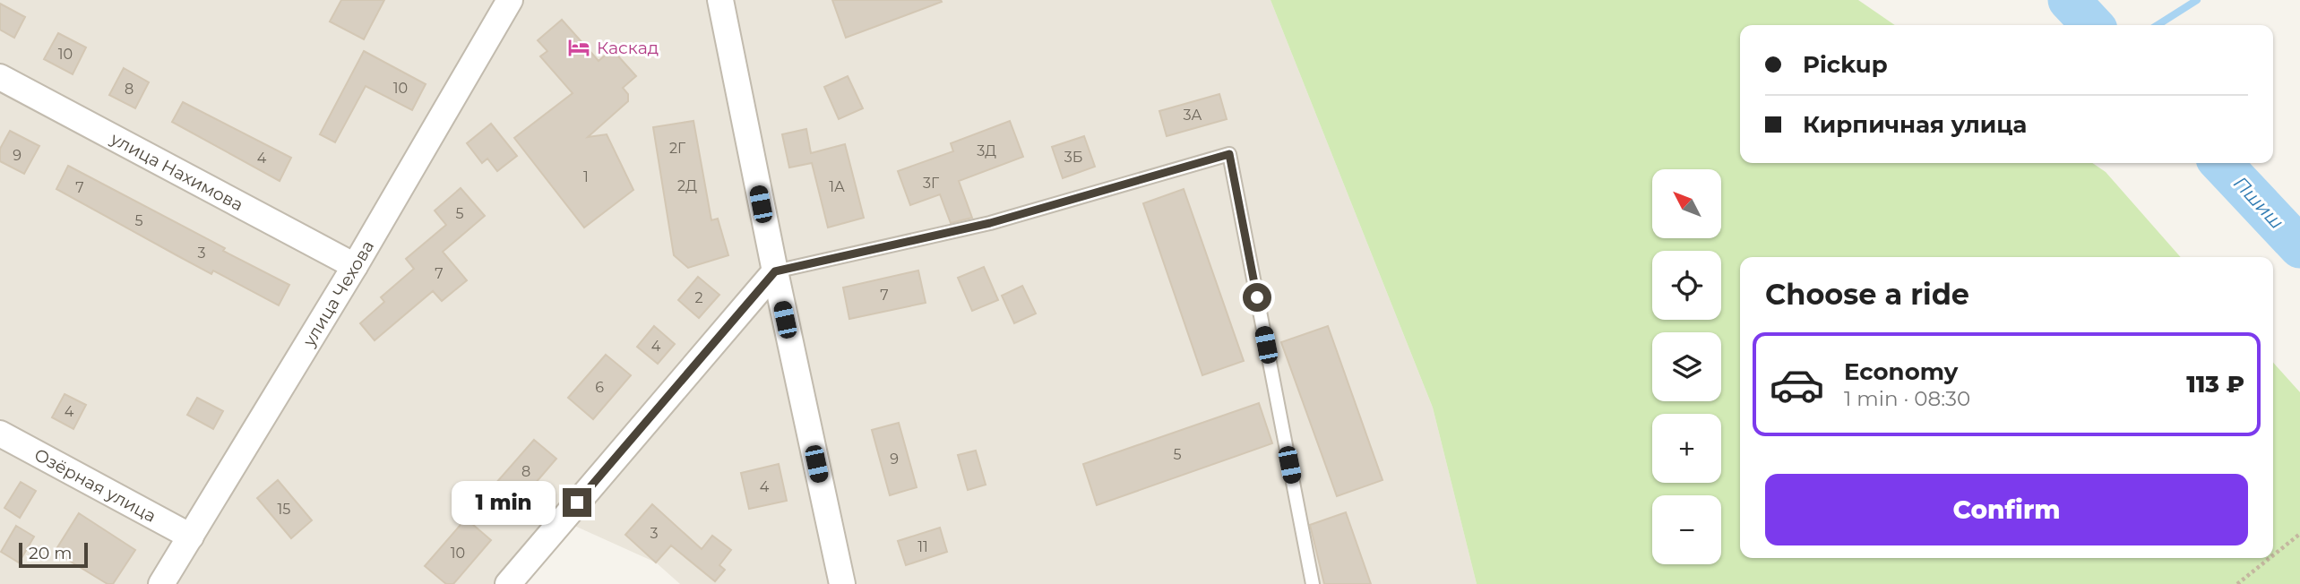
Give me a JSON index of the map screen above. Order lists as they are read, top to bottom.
{
  "streets": {
    "street": ["улица Нахимова", "улица Чехова", "Озёрная улица"]
  },
  "crossings": [
    ["улица Нахимова", "улица Чехова"],
    ["улица Чехова", "Озёрная улица"]
  ],
  "water": ["Пшиш"],
  "places": {
    "hotel": ["Каскад"]
  },
  "house_numbers": [
    "10",
    "10",
    "8",
    "3А",
    "2Г",
    "3Д",
    "9",
    "3Б",
    "4",
    "1",
    "3Г",
    "2Д",
    "1А",
    "7",
    "5",
    "5",
    "3",
    "7",
    "7",
    "2",
    "4",
    "6",
    "4",
    "5",
    "9",
    "8",
    "4",
    "15",
    "3",
    "11",
    "10"
  ],
  "scale_bar": "20 m",
  "north": "top left",
  "page": {
    "banner": ["Pickup", "Кирпичная улица"],
    "map_buttons": ["+", "−"],
    "heading": "Choose a ride",
    "list": [
      {
        "name": "Economy",
        "note": "1 min · 08:30",
        "value": "113 ₽"
      }
    ],
    "buttons": "Confirm",
    "bubble": "1 min",
    "scale": "20 m"
  }
}
